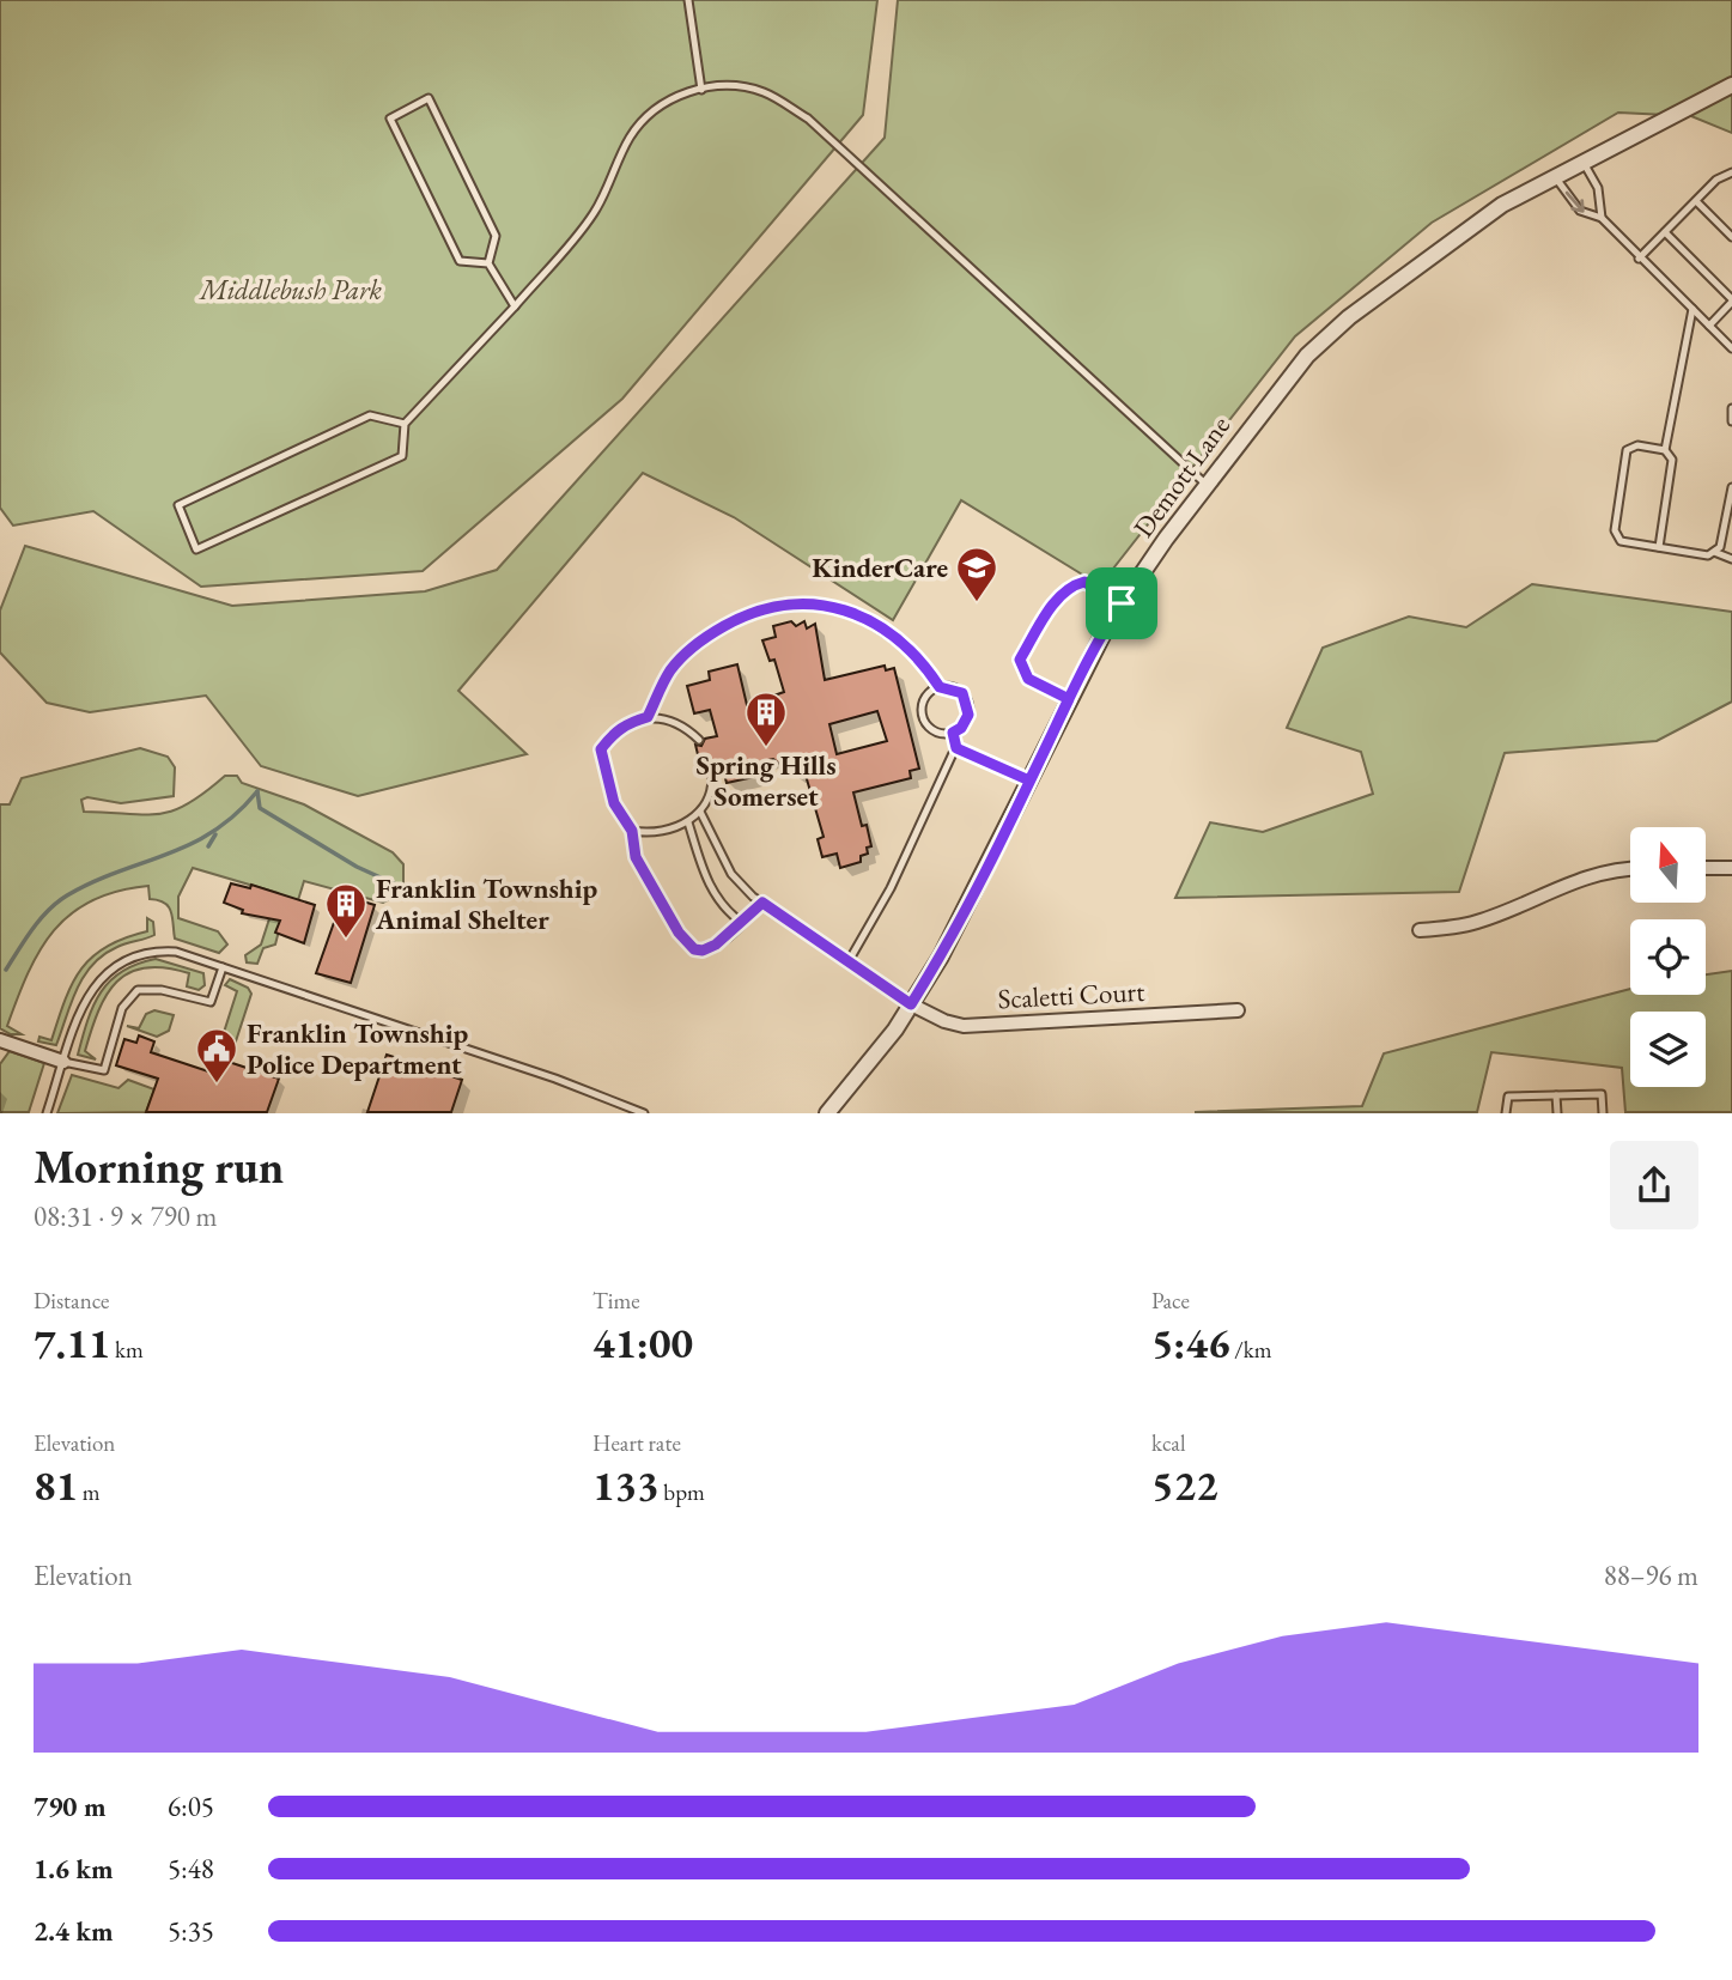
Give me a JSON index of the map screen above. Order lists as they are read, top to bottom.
{
  "streets": {
    "street": ["Demott Lane", "Scaletti Court"]
  },
  "crossings": [
    ["Demott Lane", "Scaletti Court"]
  ],
  "parks": ["Middlebush Park"],
  "places": {
    "school or university": ["KinderCare"],
    "building": ["Spring Hills Somerset", "Franklin Township Animal Shelter"],
    "public building": ["Franklin Township Police Department"]
  },
  "north": "top",
  "page": {
    "heading": ["Morning run", "08:31 · 9 × 790 m"],
    "stats": [
      ["Distance", "7.11 km"],
      ["Time", "41:00"],
      ["Pace", "5:46 /km"],
      ["Elevation", "81 m"],
      ["Heart rate", "133 bpm"],
      ["kcal", "522"]
    ],
    "chart": ["Elevation", "88–96 m"],
    "list": [
      {
        "name": "790 m",
        "note": "6:05"
      },
      {
        "name": "1.6 km",
        "note": "5:48"
      },
      {
        "name": "2.4 km",
        "note": "5:35"
      }
    ]
  }
}
